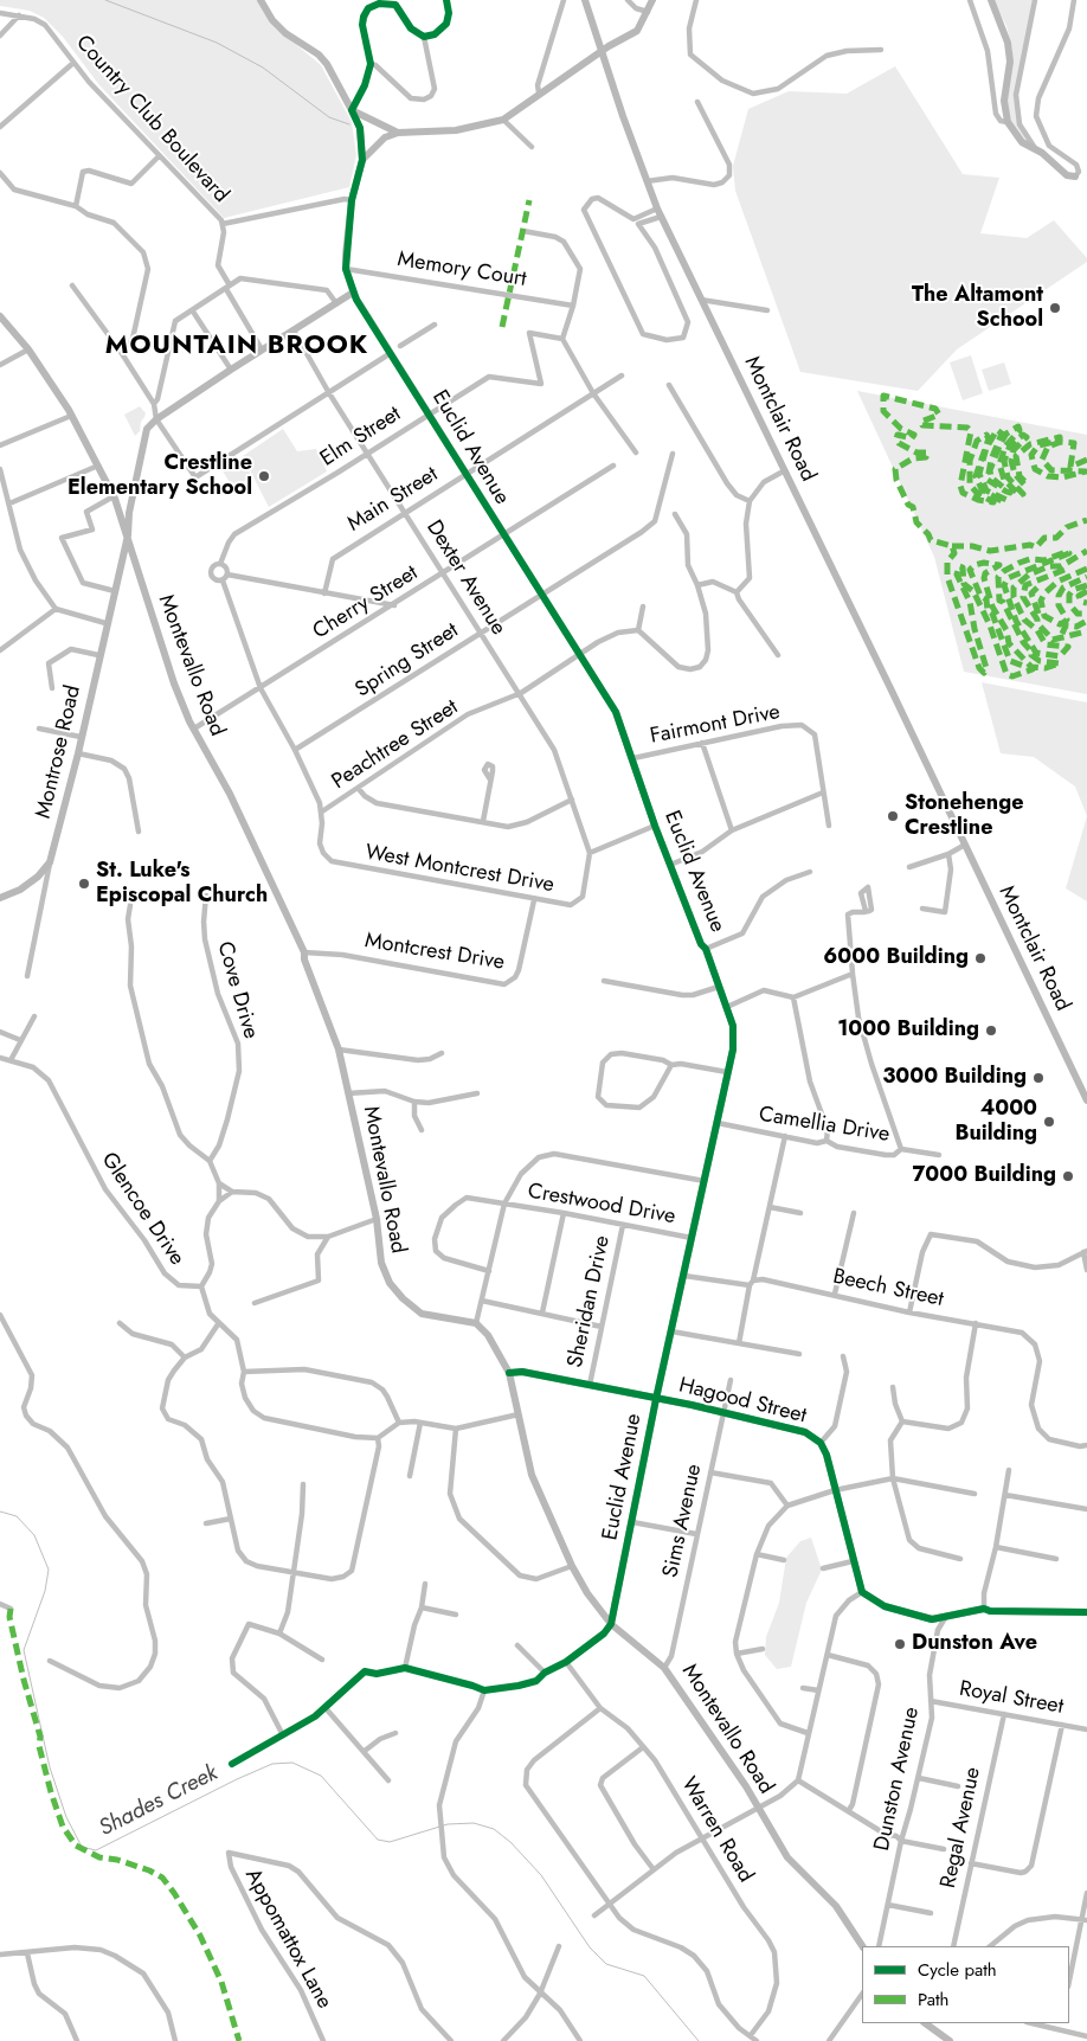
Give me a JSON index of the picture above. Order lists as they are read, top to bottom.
{
  "streets": {
    "main road": [
      "Montclair Road",
      "Euclid Avenue",
      "Montevallo Road",
      "Montrose Road",
      "Hagood Street"
    ],
    "street": [
      "Country Club Boulevard",
      "Memory Court",
      "Elm Street",
      "Main Street",
      "Dexter Avenue",
      "Cherry Street",
      "Spring Street",
      "Fairmont Drive",
      "Peachtree Street",
      "West Montcrest Drive",
      "Montcrest Drive",
      "Cove Drive",
      "Camellia Drive",
      "Crestwood Drive",
      "Glencoe Drive",
      "Beech Street",
      "Sheridan Drive",
      "Sims Avenue",
      "Royal Street",
      "Dunston Avenue",
      "Regal Avenue",
      "Warren Road",
      "Appomattox Lane"
    ]
  },
  "crossings": [
    ["Memory Court", "Euclid Avenue"],
    ["Elm Street", "Euclid Avenue"],
    ["Elm Street", "Dexter Avenue"],
    ["Euclid Avenue", "Main Street"],
    ["Euclid Avenue", "Cherry Street"],
    ["Euclid Avenue", "Spring Street"],
    ["Euclid Avenue", "Montevallo Road"],
    ["Euclid Avenue", "Fairmont Drive"],
    ["Euclid Avenue", "Peachtree Street"],
    ["Euclid Avenue", "Camellia Drive"],
    ["Euclid Avenue", "Crestwood Drive"],
    ["Euclid Avenue", "Beech Street"],
    ["Euclid Avenue", "Hagood Street"],
    ["Main Street", "Dexter Avenue"],
    ["Dexter Avenue", "Cherry Street"],
    ["Dexter Avenue", "Spring Street"],
    ["Dexter Avenue", "Peachtree Street"],
    ["Dexter Avenue", "West Montcrest Drive"],
    ["Cherry Street", "Montevallo Road"],
    ["Montevallo Road", "Montrose Road"],
    ["Montevallo Road", "Montcrest Drive"],
    ["Montevallo Road", "Hagood Street"],
    ["Montevallo Road", "Sims Avenue"],
    ["Peachtree Street", "West Montcrest Drive"],
    ["West Montcrest Drive", "Montcrest Drive"],
    ["Crestwood Drive", "Sheridan Drive"],
    ["Sheridan Drive", "Hagood Street"],
    ["Hagood Street", "Sims Avenue"],
    ["Royal Street", "Dunston Avenue"],
    ["Royal Street", "Regal Avenue"]
  ],
  "districts": ["MOUNTAIN BROOK"],
  "water": ["Shades Creek"],
  "places": [
    "The Altamont School",
    "Crestline Elementary School",
    "Stonehenge Crestline",
    "St. Luke's Episcopal Church",
    "6000 Building",
    "1000 Building",
    "3000 Building",
    "4000 Building",
    "7000 Building",
    "Dunston Ave"
  ],
  "legend": ["Cycle path", "Path"]
}
